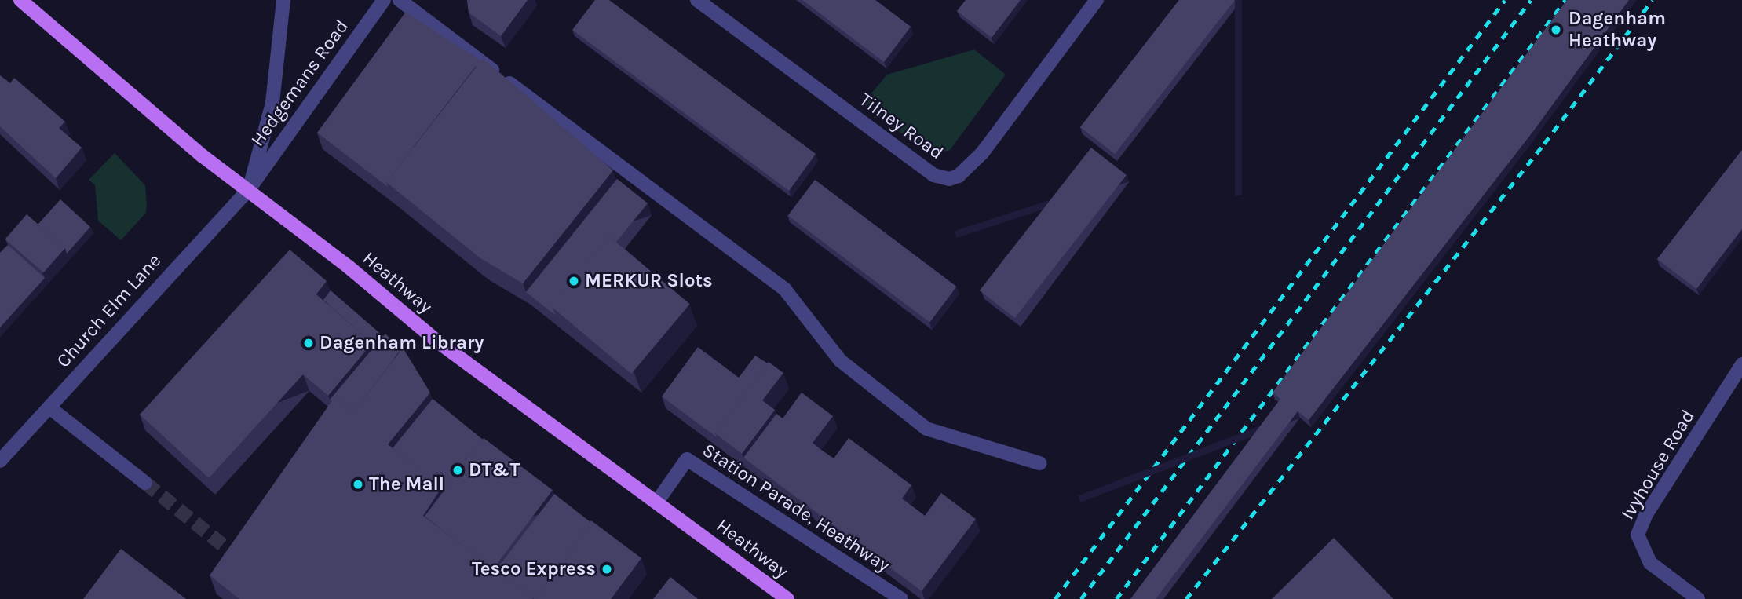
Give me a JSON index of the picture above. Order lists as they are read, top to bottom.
{
  "streets": {
    "main road": ["Heathway"],
    "street": [
      "Hedgemans Road",
      "Tilney Road",
      "Church Elm Lane",
      "Ivyhouse Road",
      "Station Parade, Heathway"
    ]
  },
  "crossings": [
    ["Hedgemans Road", "Heathway"],
    ["Hedgemans Road", "Church Elm Lane"],
    ["Heathway", "Church Elm Lane"],
    ["Heathway", "Station Parade, Heathway"]
  ],
  "places": [
    "Dagenham Heathway",
    "MERKUR Slots",
    "Dagenham Library",
    "DT&T",
    "The Mall",
    "Tesco Express"
  ]
}
